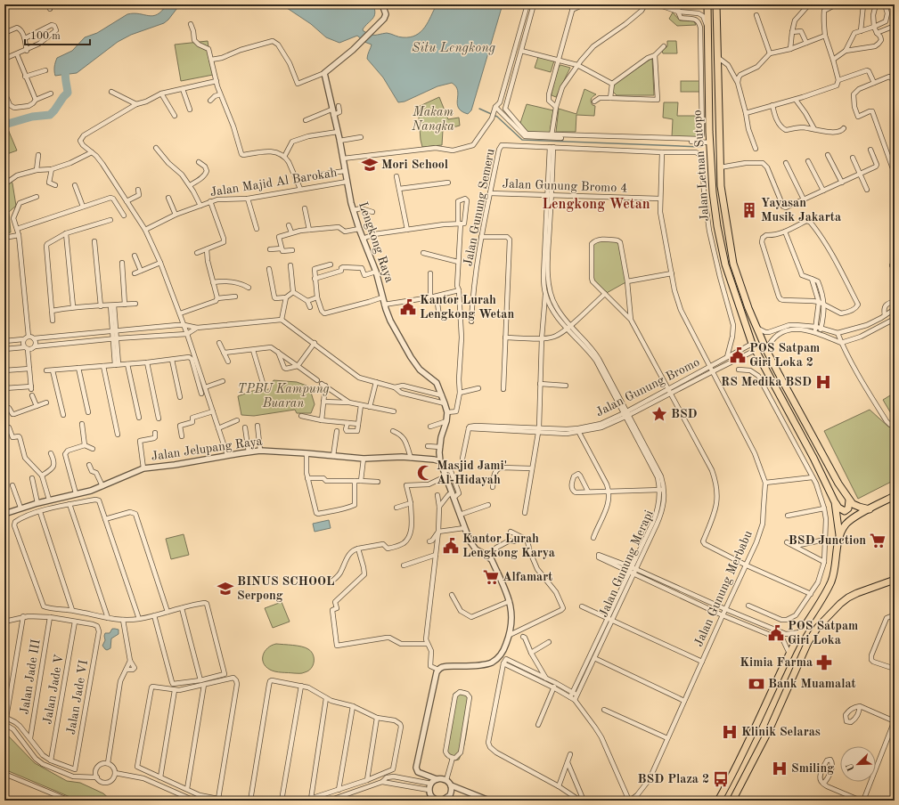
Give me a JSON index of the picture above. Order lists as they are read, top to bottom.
{
  "streets": {
    "main road": ["Jalan Letnan Sutopo"],
    "street": [
      "Jalan Majid Al Barokah",
      "Jalan Gunung Bromo 4",
      "Jalan Gunung Semeru",
      "Lengkong Raya",
      "Jalan Gunung Bromo",
      "Jalan Jelupang Raya",
      "Jalan Gunung Merapi",
      "Jalan Gunung Merbabu",
      "Jalan Jade III",
      "Jalan Jade V",
      "Jalan Jade VI"
    ]
  },
  "crossings": [
    ["Jalan Letnan Sutopo", "Jalan Gunung Bromo"],
    ["Jalan Majid Al Barokah", "Lengkong Raya"],
    ["Jalan Gunung Bromo 4", "Jalan Gunung Semeru"],
    ["Jalan Gunung Bromo 4", "Jalan Gunung Merbabu"],
    ["Lengkong Raya", "Jalan Jelupang Raya"],
    ["Jalan Gunung Bromo", "Jalan Gunung Merapi"],
    ["Jalan Gunung Bromo", "Jalan Gunung Merbabu"],
    ["Jalan Jade V", "Jalan Jade VI"]
  ],
  "districts": ["Lengkong Wetan"],
  "water": ["Situ Lengkong"],
  "parks": ["Makam Nangka", "TPBU Kampung Buaran"],
  "places": {
    "school or university": ["Mori School", "BINUS SCHOOL Serpong"],
    "building": ["Yayasan Musik Jakarta"],
    "public building": [
      "Kantor Lurah Lengkong Wetan",
      "POS Satpam Giri Loka 2",
      "Kantor Lurah Lengkong Karya",
      "POS Satpam Giri Loka"
    ],
    "hospital": ["RS Medika BSD", "Klinik Selaras", "Smiling"],
    "place": ["BSD"],
    "mosque": ["Masjid Jami' Al-Hidayah"],
    "supermarket": ["BSD Junction", "Alfamart"],
    "pharmacy": ["Kimia Farma"],
    "bank": ["Bank Muamalat"],
    "bus stop": ["BSD Plaza 2"]
  },
  "scale_bar": "100 m",
  "north": "bottom left"
}
